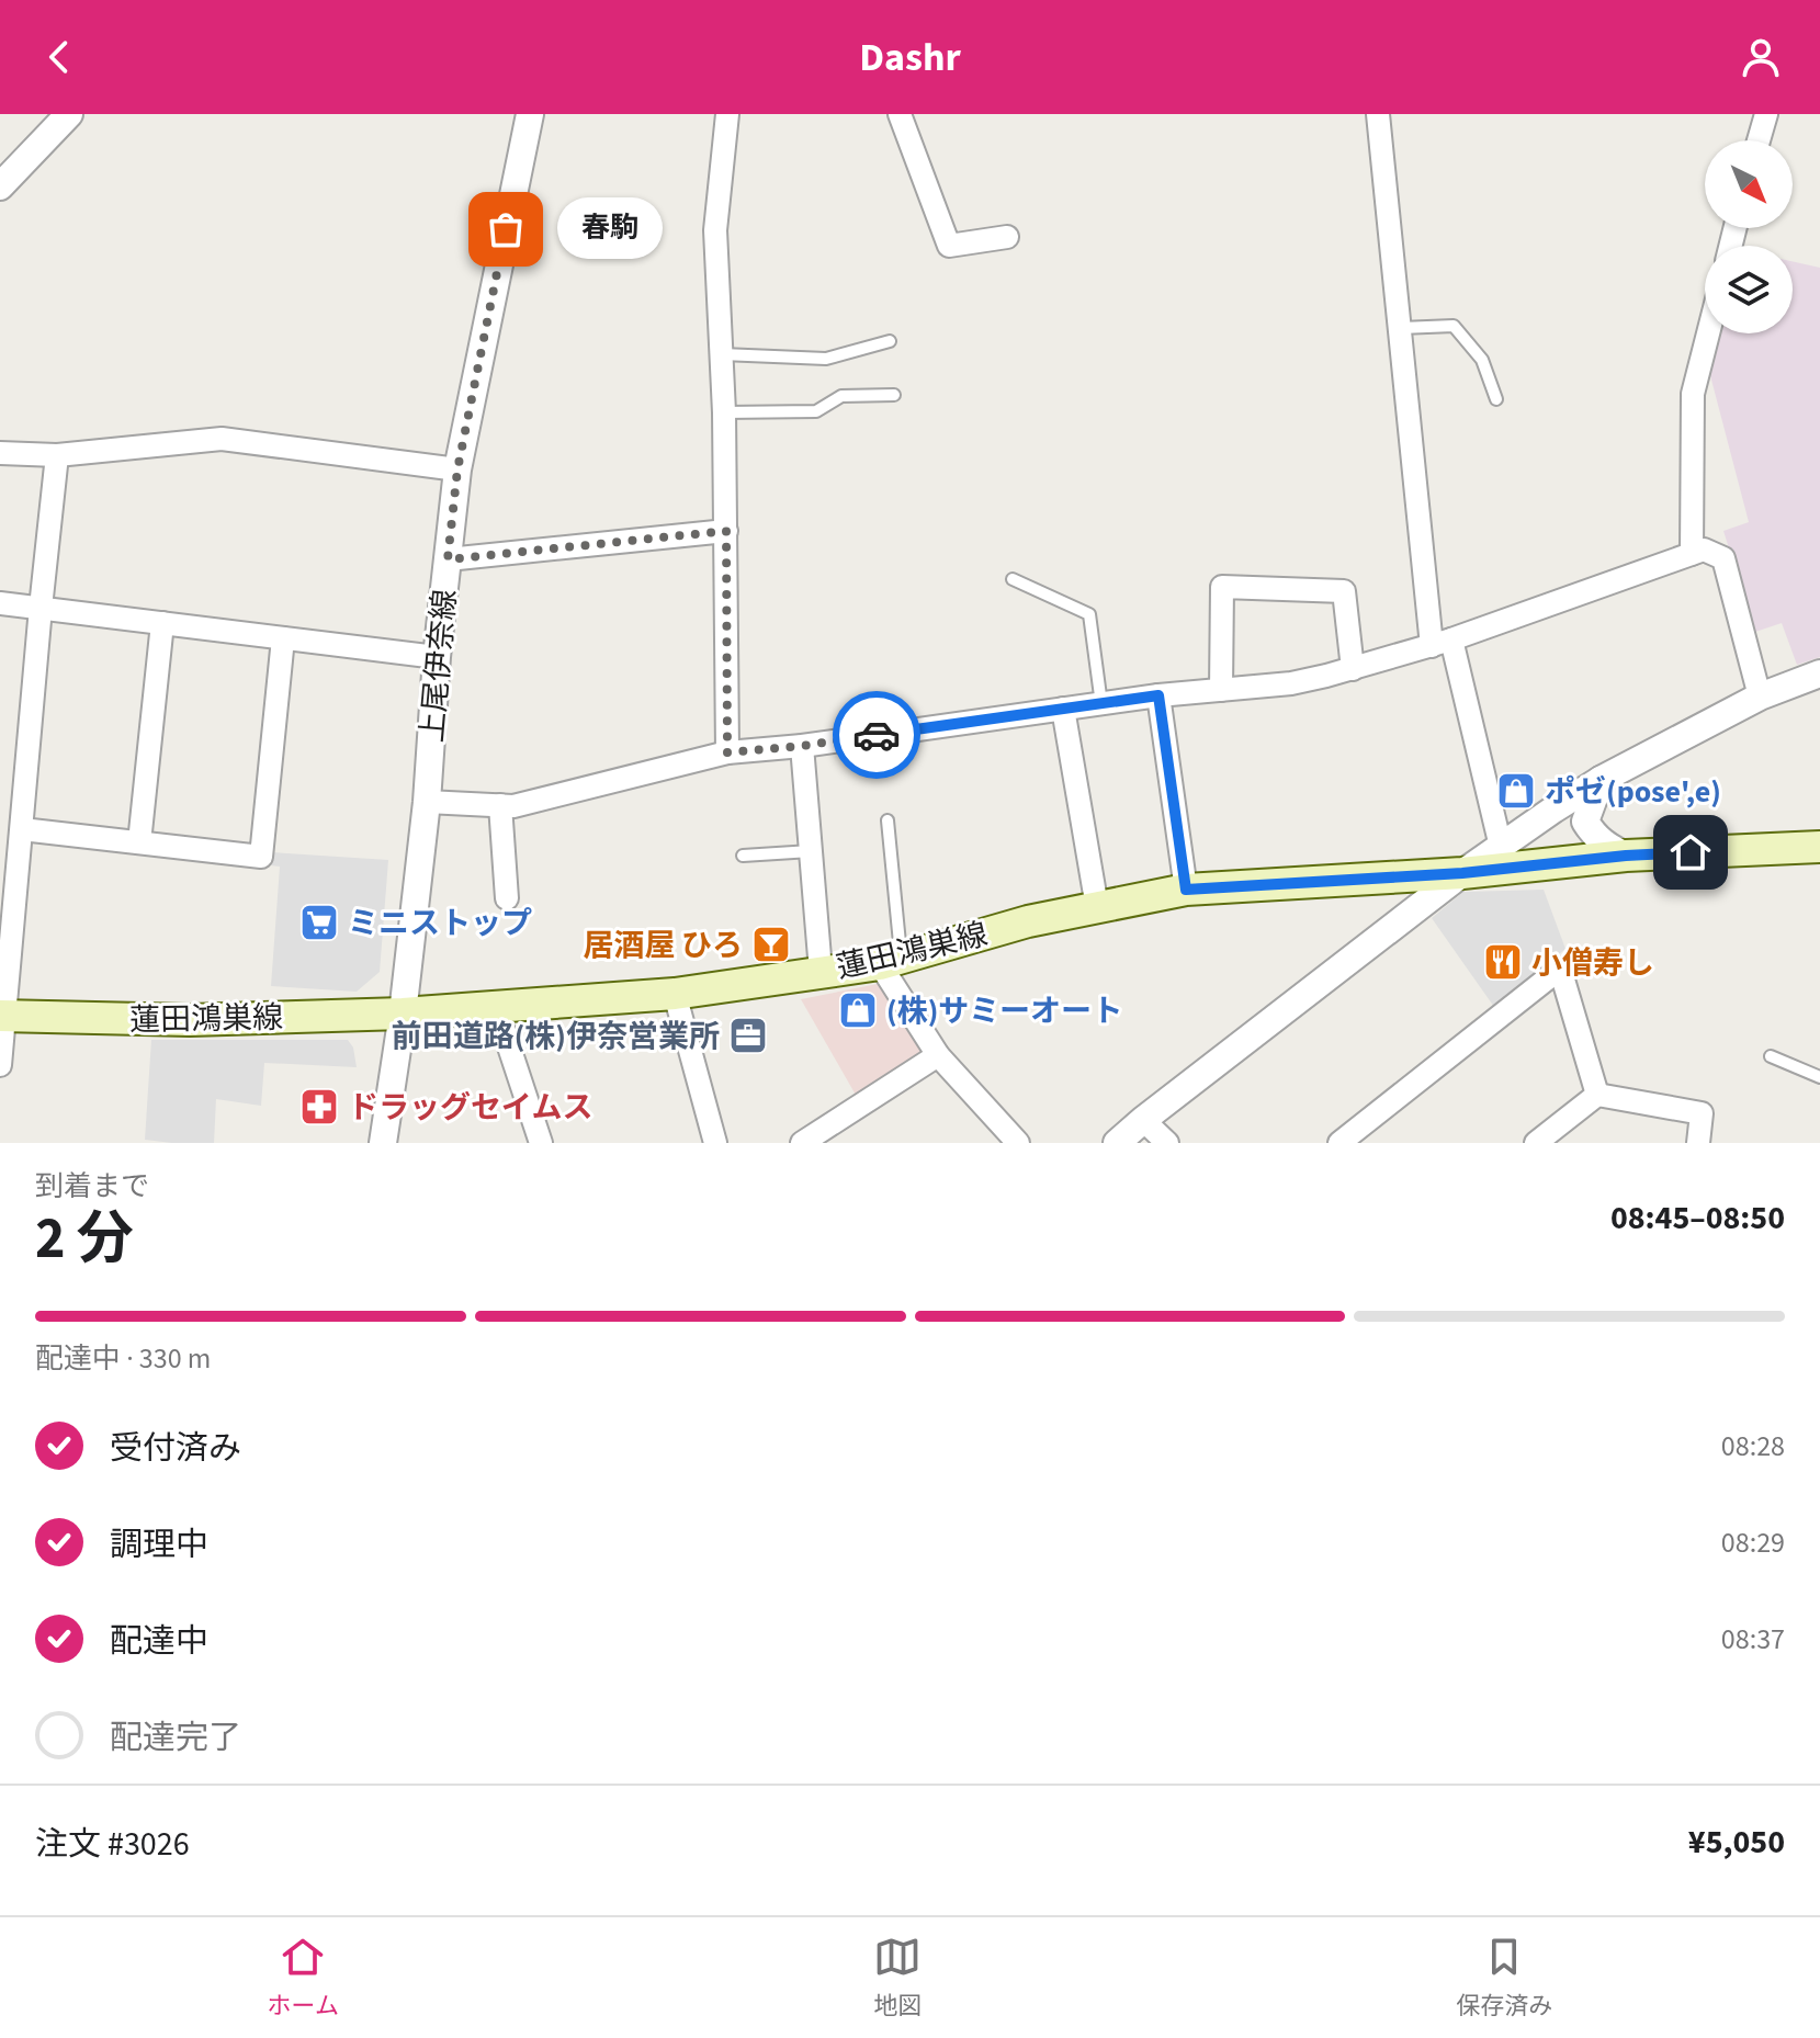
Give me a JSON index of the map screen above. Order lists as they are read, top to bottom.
{
  "streets": {
    "main road": ["蓮田鴻巣線"],
    "street": ["上尾伊奈線"]
  },
  "crossings": [
    ["上尾伊奈線", "蓮田鴻巣線"]
  ],
  "places": {
    "other": ["春駒"],
    "shop": ["ポゼ(pose',e)", "(株)サミーオート"],
    "supermarket": ["ミニストップ"],
    "bar": ["居酒屋 ひろ"],
    "restaurant": ["小僧寿し"],
    "office": ["前田道路(株)伊奈営業所"],
    "pharmacy": ["ドラッグセイムス"]
  },
  "north": "bottom right",
  "page": {
    "header": "Dashr",
    "bubble": "春駒",
    "heading": ["2 分", "到着まで", "08:45–08:50"],
    "panel": ["注文 #3026", "¥5,050"],
    "bar": "配達中 · 330 m",
    "list": [
      ["受付済み", "08:28"],
      ["調理中", "08:29"],
      ["配達中", "08:37"],
      "配達完了"
    ],
    "tabs": ["ホーム", "地図", "保存済み"]
  }
}
